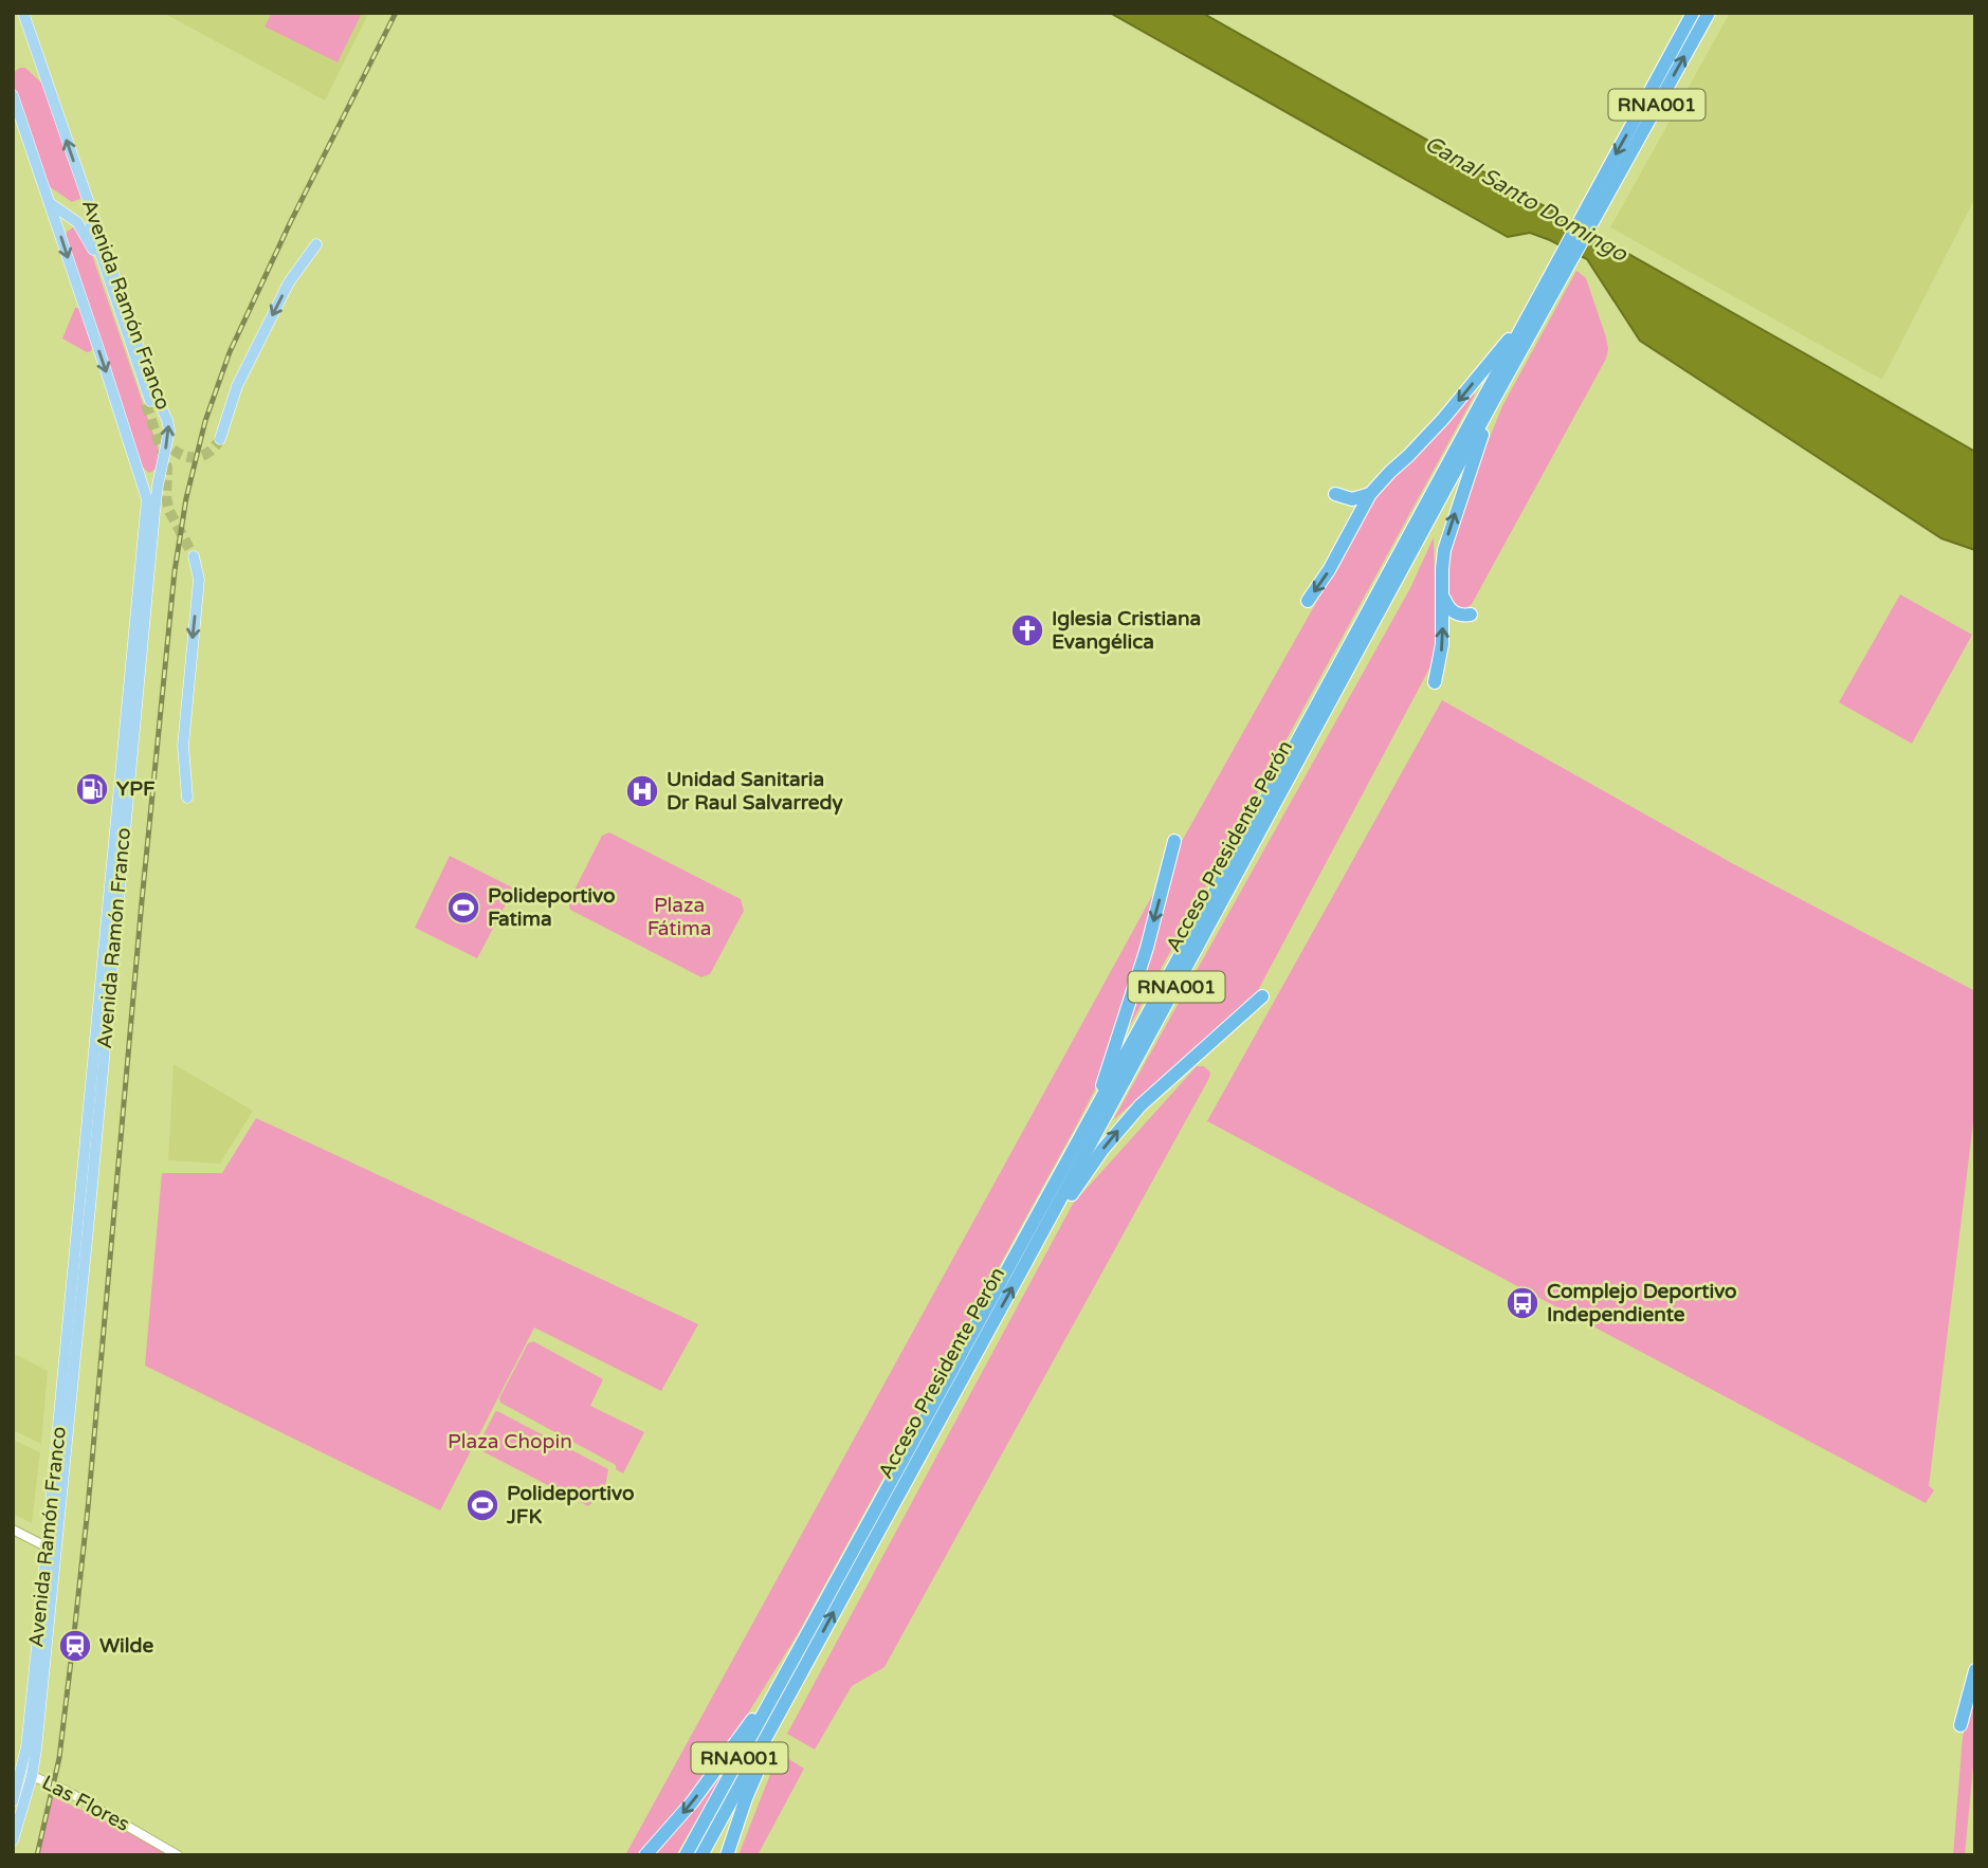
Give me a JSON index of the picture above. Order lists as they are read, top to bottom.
{
  "streets": {
    "highway": ["RNA001", "Acceso Presidente Perón"],
    "main road": ["Avenida Ramón Franco"],
    "street": ["Las Flores"]
  },
  "crossings": [
    ["Avenida Ramón Franco", "Las Flores"]
  ],
  "water": ["Canal Santo Domingo"],
  "parks": ["Plaza Fátima", "Plaza Chopin"],
  "places": {
    "church": ["Iglesia Cristiana Evangélica"],
    "fuel station": ["YPF"],
    "hospital": ["Unidad Sanitaria Dr Raul Salvarredy"],
    "sports": ["Polideportivo Fatima", "Polideportivo JFK"],
    "bus stop": ["Complejo Deportivo Independiente"],
    "station": ["Wilde"]
  }
}
